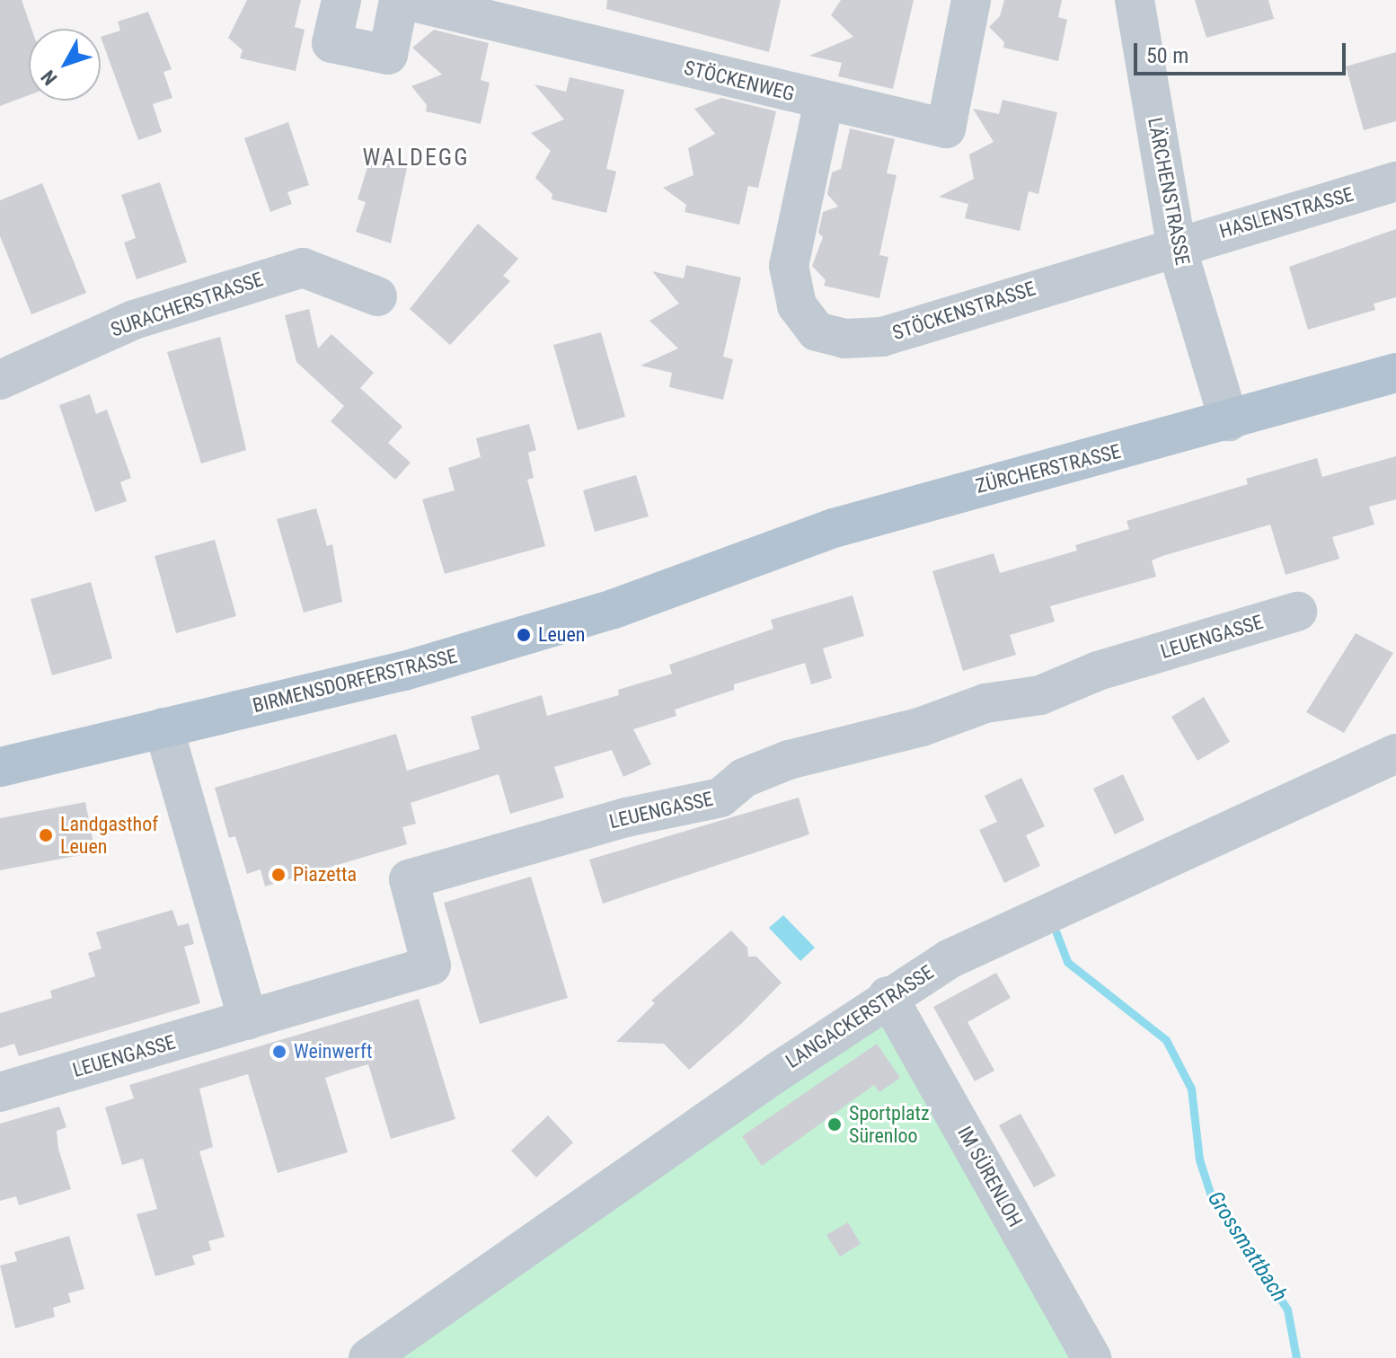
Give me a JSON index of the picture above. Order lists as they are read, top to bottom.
{
  "streets": {
    "main road": ["ZÜRCHERSTRASSE", "BIRMENSDORFERSTRASSE"],
    "street": [
      "STÖCKENWEG",
      "LÄRCHENSTRASSE",
      "HASLENSTRASSE",
      "SURACHERSTRASSE",
      "STÖCKENSTRASSE",
      "LEUENGASSE",
      "LANGACKERSTRASSE",
      "IM SÜRENLOH"
    ]
  },
  "crossings": [
    ["STÖCKENWEG", "STÖCKENSTRASSE"],
    ["LÄRCHENSTRASSE", "HASLENSTRASSE"],
    ["LÄRCHENSTRASSE", "STÖCKENSTRASSE"],
    ["LÄRCHENSTRASSE", "ZÜRCHERSTRASSE"],
    ["HASLENSTRASSE", "STÖCKENSTRASSE"],
    ["ZÜRCHERSTRASSE", "BIRMENSDORFERSTRASSE"],
    ["LANGACKERSTRASSE", "IM SÜRENLOH"]
  ],
  "districts": ["WALDEGG"],
  "water": ["Grossmattbach"],
  "places": [
    "Leuen",
    "Landgasthof Leuen",
    "Piazetta",
    "Weinwerft",
    "Sportplatz Sürenloo"
  ],
  "scale_bar": "50 m",
  "north": "bottom left"
}
